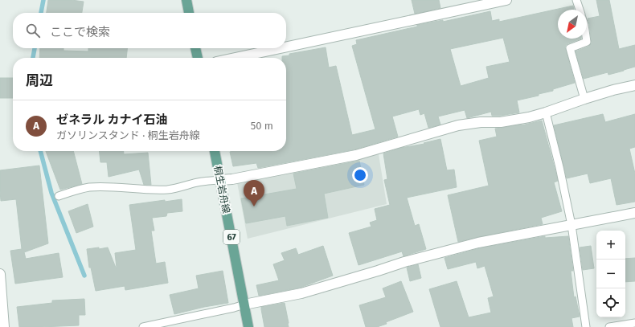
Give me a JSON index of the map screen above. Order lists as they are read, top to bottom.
{
  "streets": {
    "main road": ["桐生岩舟線", "67"]
  },
  "north": "bottom left",
  "page": {
    "search": "ここで検索",
    "heading": "周辺",
    "list": [
      {
        "mark": "A",
        "name": "ゼネラル カナイ石油",
        "note": "ガソリンスタンド · 桐生岩舟線",
        "value": "50 m"
      }
    ],
    "pins": "A",
    "map_buttons": ["+", "−"]
  }
}
